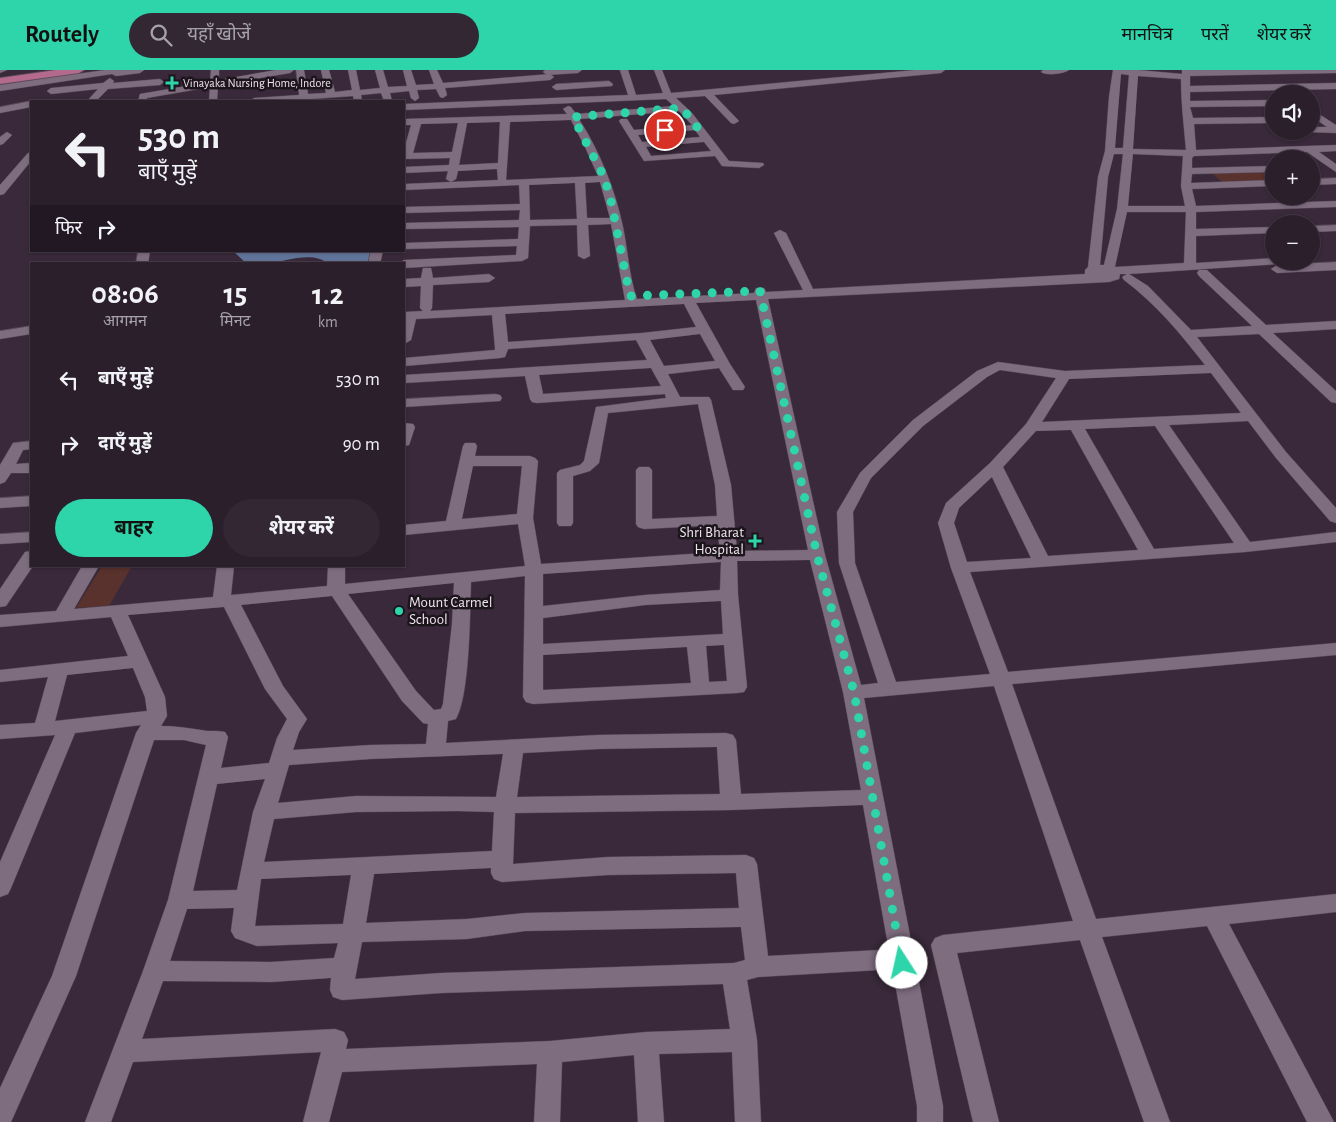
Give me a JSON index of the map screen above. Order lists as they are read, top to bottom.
{
  "places": {
    "health": ["Vinayaka Nursing Home, Indore", "Shri Bharat Hospital"],
    "other": ["Mount Carmel School"]
  },
  "page": {
    "header": "Routely",
    "search": "यहाँ खोजें",
    "nav": ["मानचित्र", "परतें", "शेयर करें"],
    "map_buttons": ["+", "−"],
    "turn": ["530 m", "बाएँ मुड़ें"],
    "then": "फिर",
    "eta": [
      "08:06",
      "आगमन",
      "15",
      "मिनट",
      "1.2",
      "km"
    ],
    "list": [
      {
        "name": "बाएँ मुड़ें",
        "value": "530 m"
      },
      {
        "name": "दाएँ मुड़ें",
        "value": "90 m"
      }
    ],
    "buttons": ["बाहर", "शेयर करें"]
  }
}
